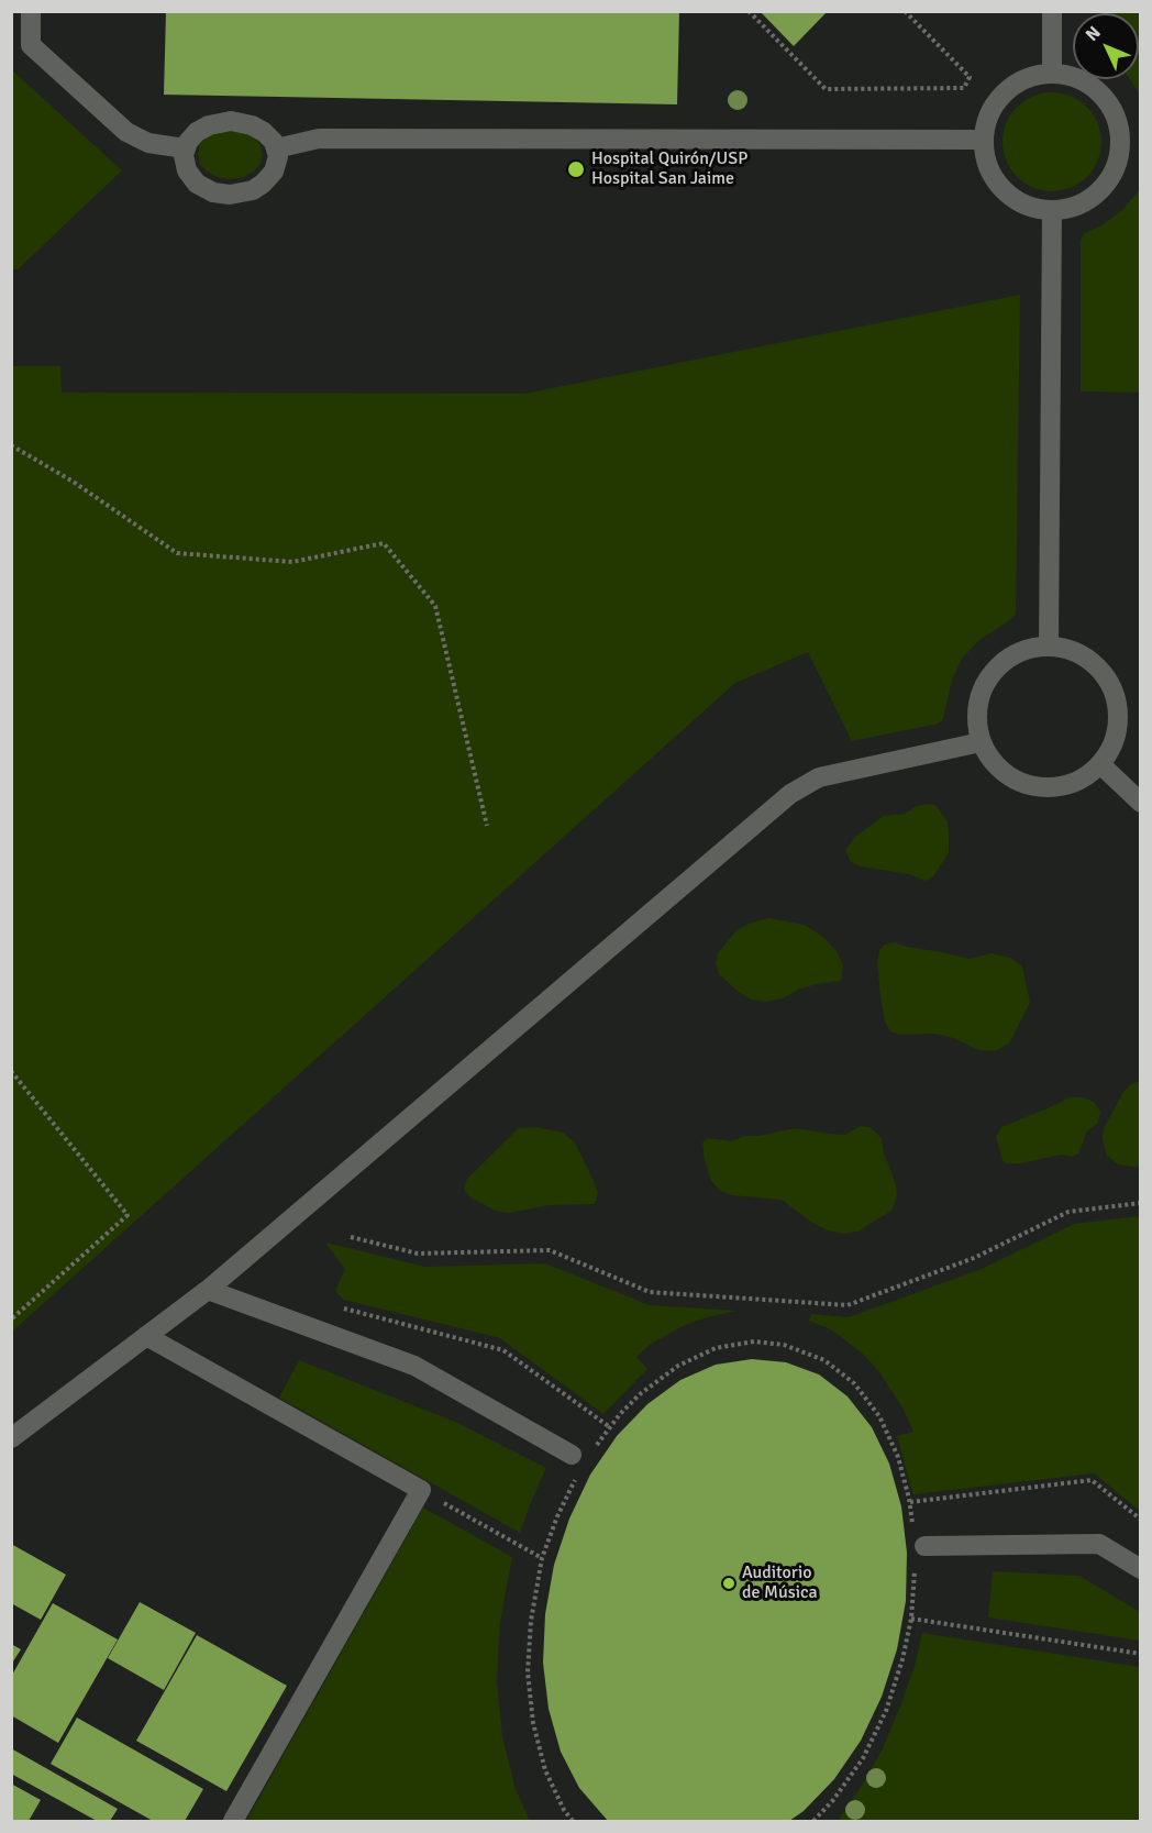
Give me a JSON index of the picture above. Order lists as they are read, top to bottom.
{
  "places": ["Hospital Quirón/USP Hospital San Jaime", "Auditorio de Música"],
  "north": "top left"
}
